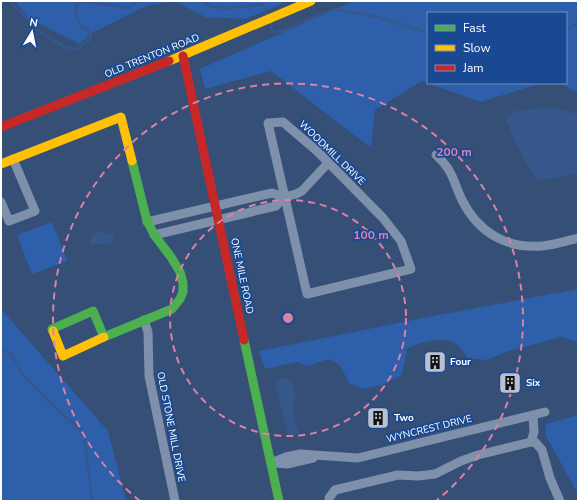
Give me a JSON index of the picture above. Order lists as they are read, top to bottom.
{
  "streets": {
    "street": [
      "OLD TRENTON ROAD",
      "WOODMILL DRIVE",
      "ONE MILE ROAD",
      "OLD STONE MILL DRIVE",
      "WYNCREST DRIVE"
    ]
  },
  "crossings": [
    ["OLD TRENTON ROAD", "ONE MILE ROAD"],
    ["ONE MILE ROAD", "WYNCREST DRIVE"]
  ],
  "places": {
    "building": ["Four", "Six", "Two"]
  },
  "legend": ["Fast", "Slow", "Jam"],
  "north": "top",
  "rings": ["200 m", "100 m"]
}
